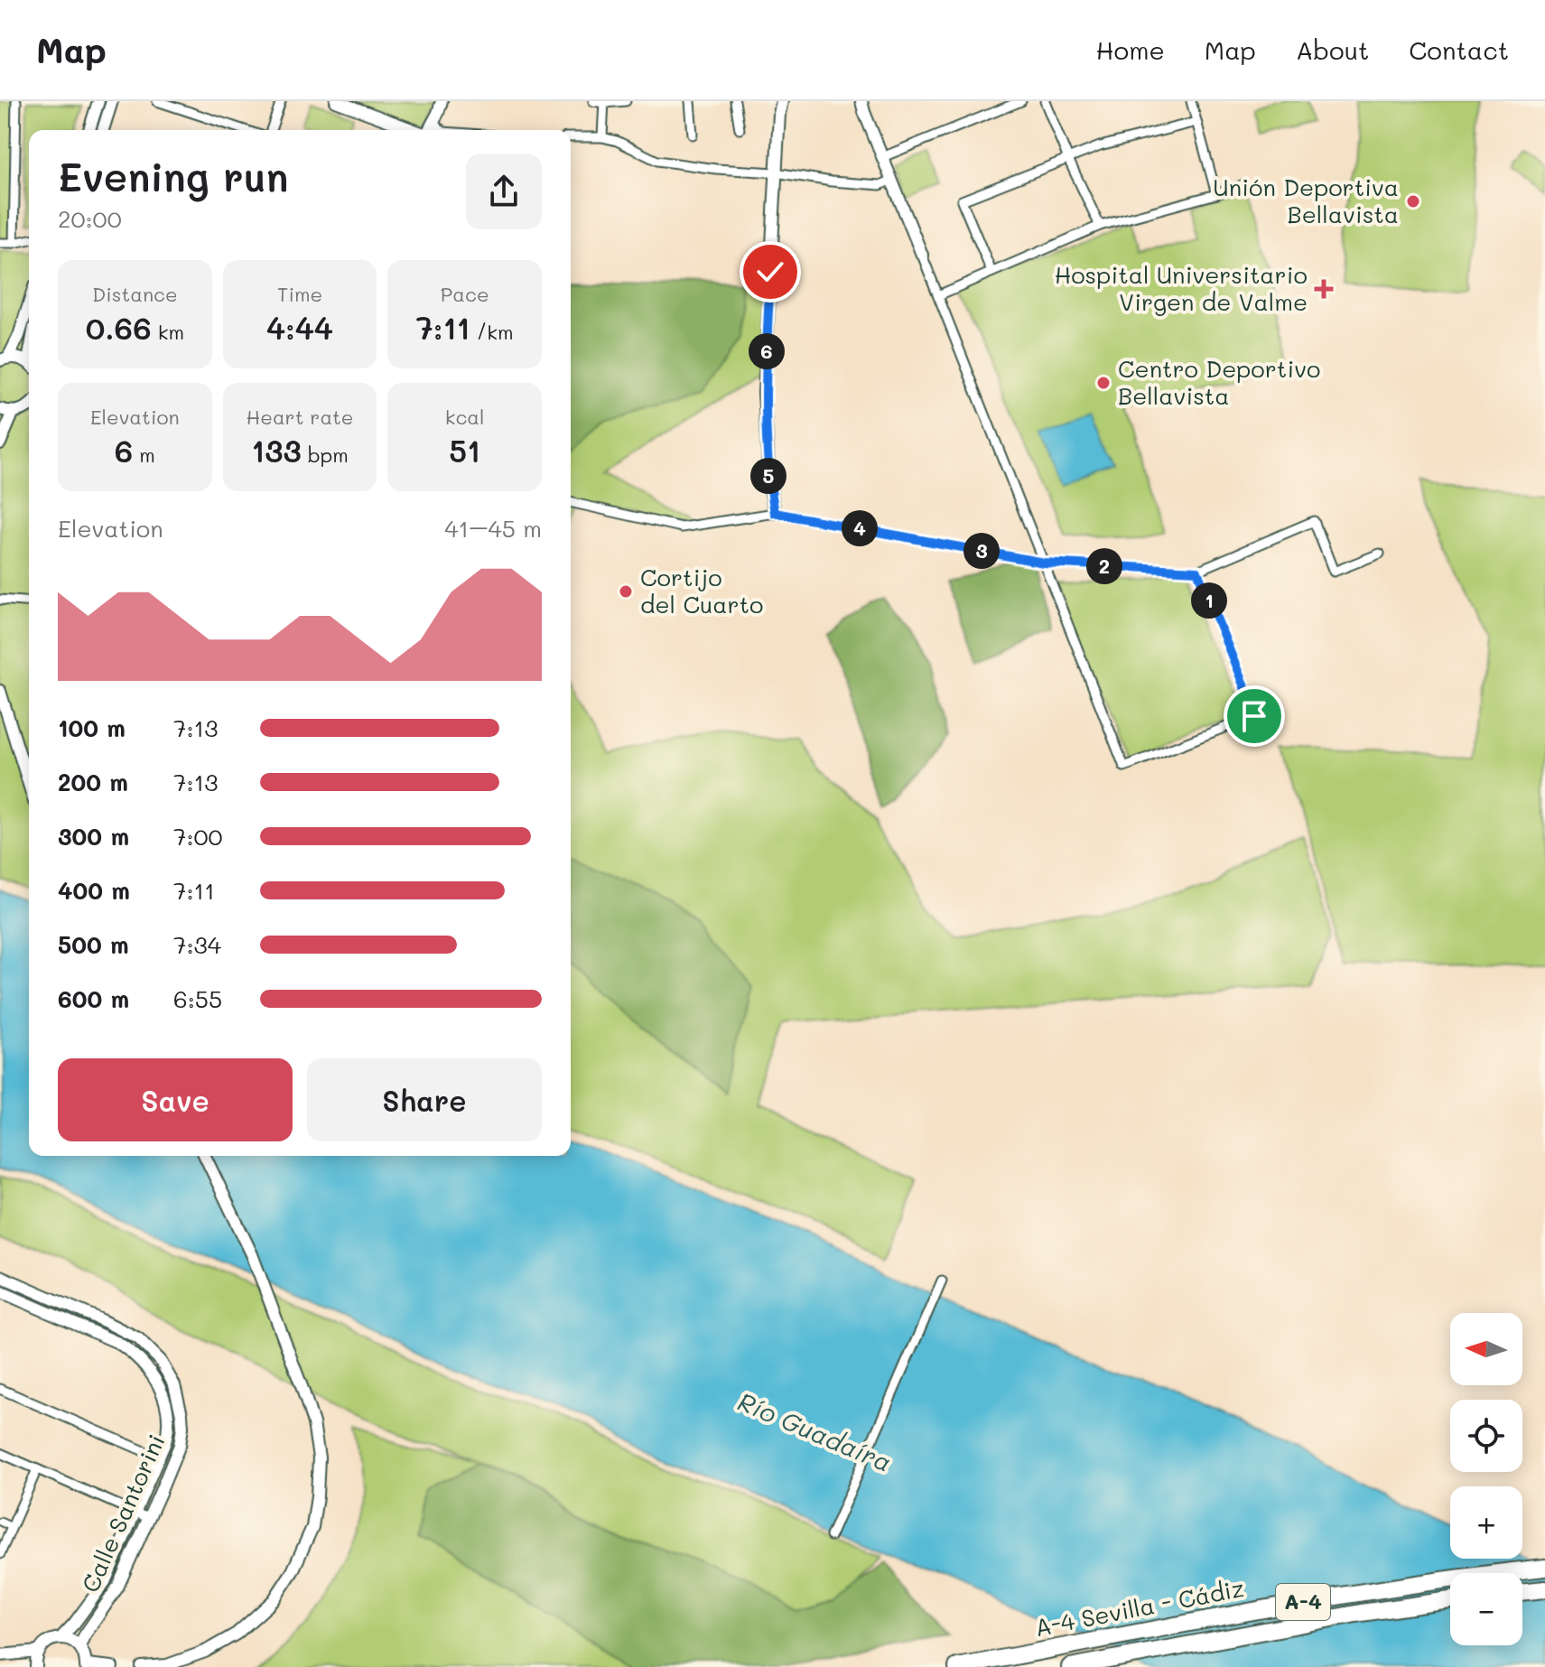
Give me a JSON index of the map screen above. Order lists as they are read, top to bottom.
{
  "streets": {
    "highway": ["A-4", "A-4 Sevilla - Cádiz"],
    "street": ["Calle Santorini"]
  },
  "water": ["Río Guadaíra"],
  "places": {
    "other": ["Unión Deportiva Bellavista", "Centro Deportivo Bellavista", "Cortijo del Cuarto"],
    "health": ["Hospital Universitario Virgen de Valme"]
  },
  "north": "left",
  "page": {
    "header": "Map",
    "nav": [
      "Home",
      "Map",
      "About",
      "Contact"
    ],
    "heading": ["Evening run", "20:00"],
    "stats": [
      ["Distance", "0.66 km"],
      ["Time", "4:44"],
      ["Pace", "7:11 /km"],
      ["Elevation", "6 m"],
      ["Heart rate", "133 bpm"],
      ["kcal", "51"]
    ],
    "pins": [
      "6",
      "5",
      "4",
      "3",
      "2",
      "1"
    ],
    "chart": ["Elevation", "41–45 m"],
    "list": [
      {
        "name": "100 m",
        "note": "7:13"
      },
      {
        "name": "200 m",
        "note": "7:13"
      },
      {
        "name": "300 m",
        "note": "7:00"
      },
      {
        "name": "400 m",
        "note": "7:11"
      },
      {
        "name": "500 m",
        "note": "7:34"
      },
      {
        "name": "600 m",
        "note": "6:55"
      }
    ],
    "buttons": ["Save", "Share"],
    "map_buttons": ["+", "−"]
  }
}
